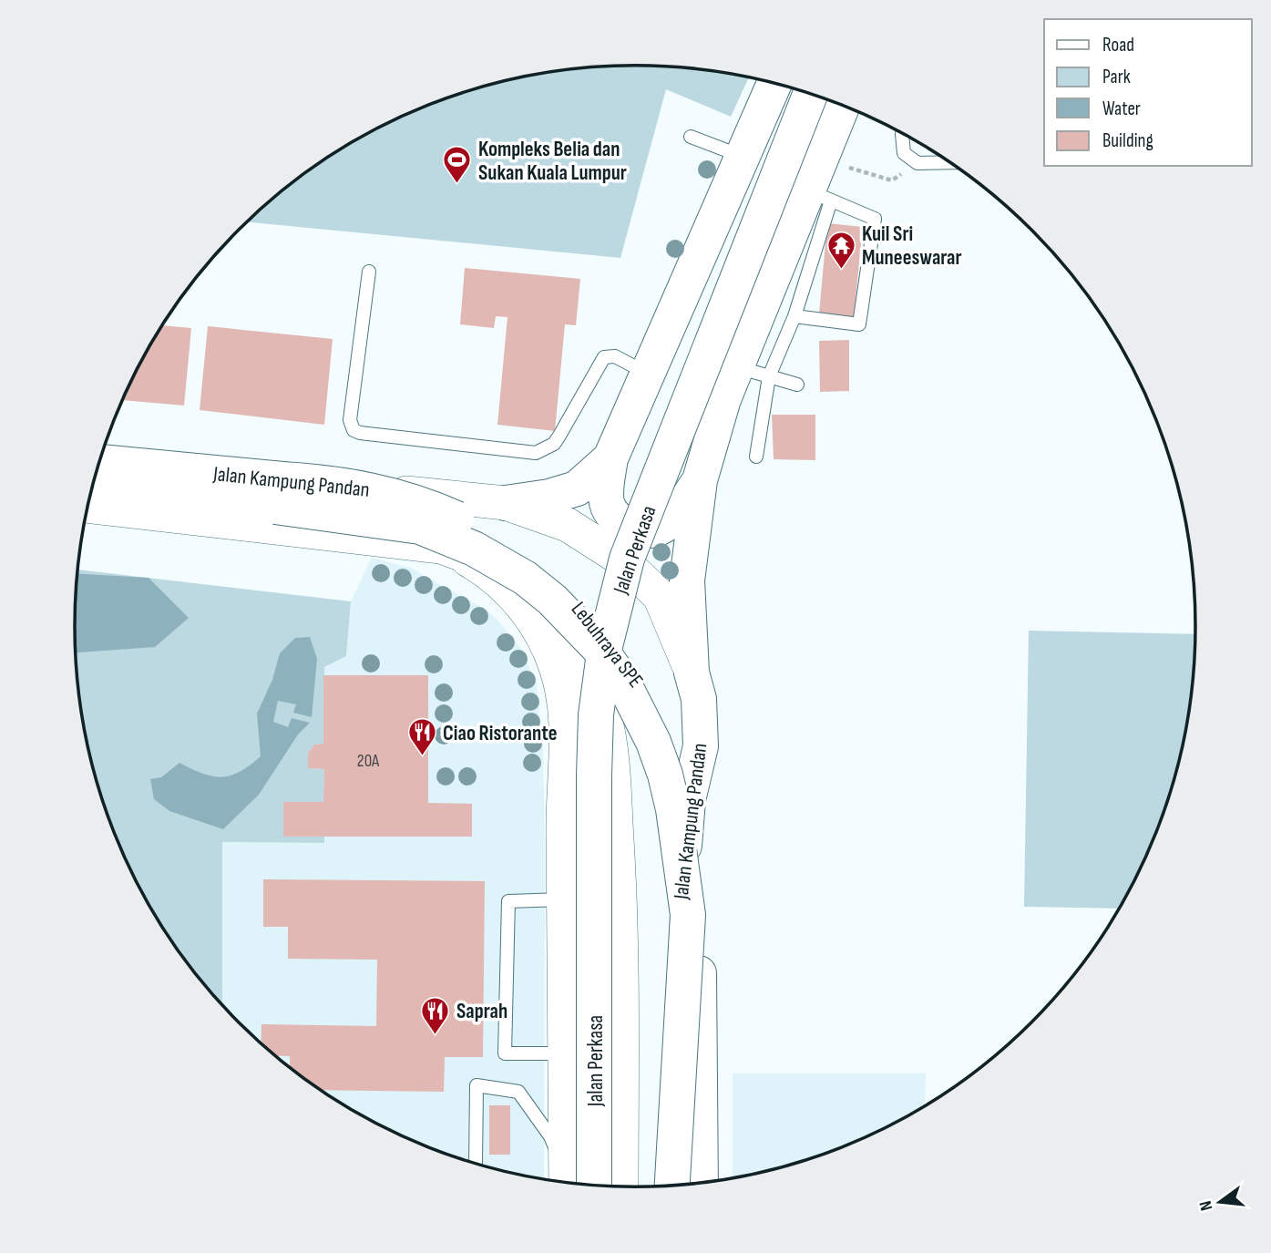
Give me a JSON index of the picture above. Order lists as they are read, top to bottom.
{
  "streets": {
    "main road": ["Jalan Kampung Pandan", "Jalan Perkasa", "Lebuhraya SPE"]
  },
  "places": {
    "sports": ["Kompleks Belia dan Sukan Kuala Lumpur"],
    "temple": ["Kuil Sri Muneeswarar"],
    "restaurant": ["Ciao Ristorante", "Saprah"]
  },
  "house_numbers": ["20A"],
  "legend": [
    "Road",
    "Park",
    "Water",
    "Building"
  ],
  "north": "left"
}
